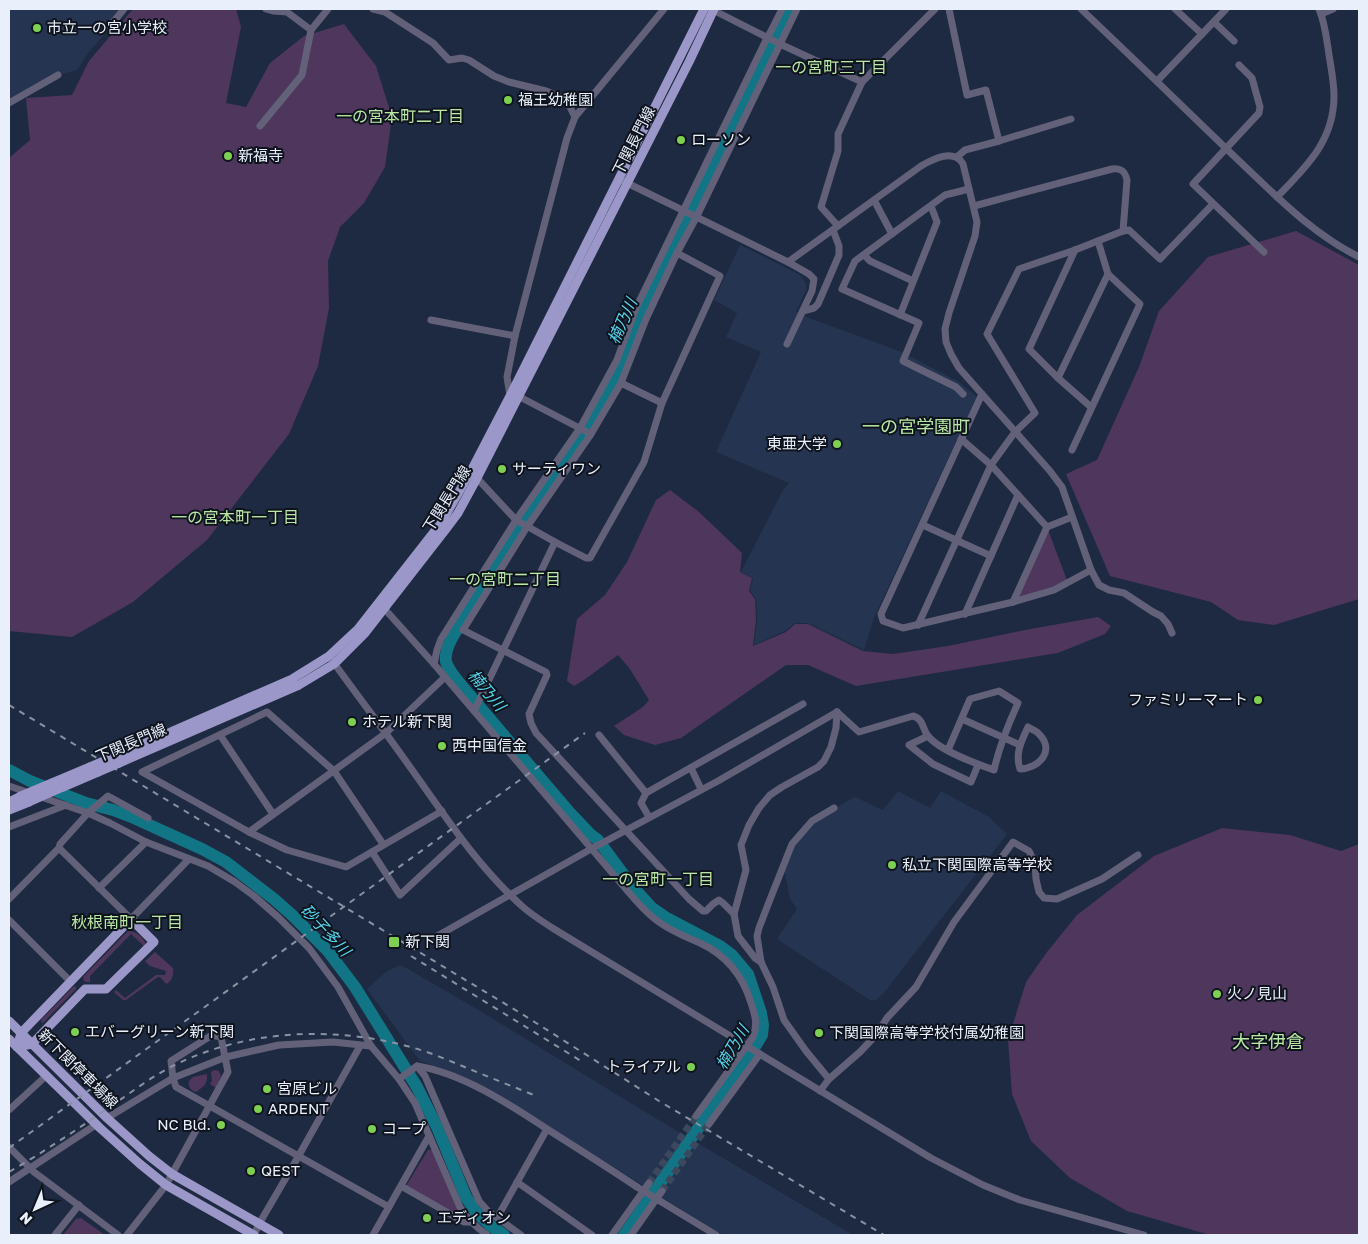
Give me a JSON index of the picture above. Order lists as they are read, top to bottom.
{
  "streets": {
    "main road": ["下関長門線", "新下関停車場線"]
  },
  "districts": [
    "一の宮町三丁目",
    "一の宮本町二丁目",
    "一の宮学園町",
    "一の宮本町一丁目",
    "一の宮町二丁目",
    "一の宮町一丁目",
    "秋根南町一丁目",
    "大字伊倉"
  ],
  "water": ["楠乃川", "砂子多川"],
  "places": {
    "other": [
      "市立一の宮小学校",
      "福王幼稚園",
      "ローソン",
      "新福寺",
      "東亜大学",
      "サーティワン",
      "ファミリーマート",
      "ホテル新下関",
      "西中国信金",
      "私立下関国際高等学校",
      "火ノ見山",
      "エバーグリーン新下関",
      "下関国際高等学校付属幼稚園",
      "トライアル",
      "宮原ビル",
      "ARDENT",
      "NC Bld.",
      "コープ",
      "QEST",
      "エディオン"
    ],
    "transit": ["新下関"]
  },
  "north": "bottom left"
}
